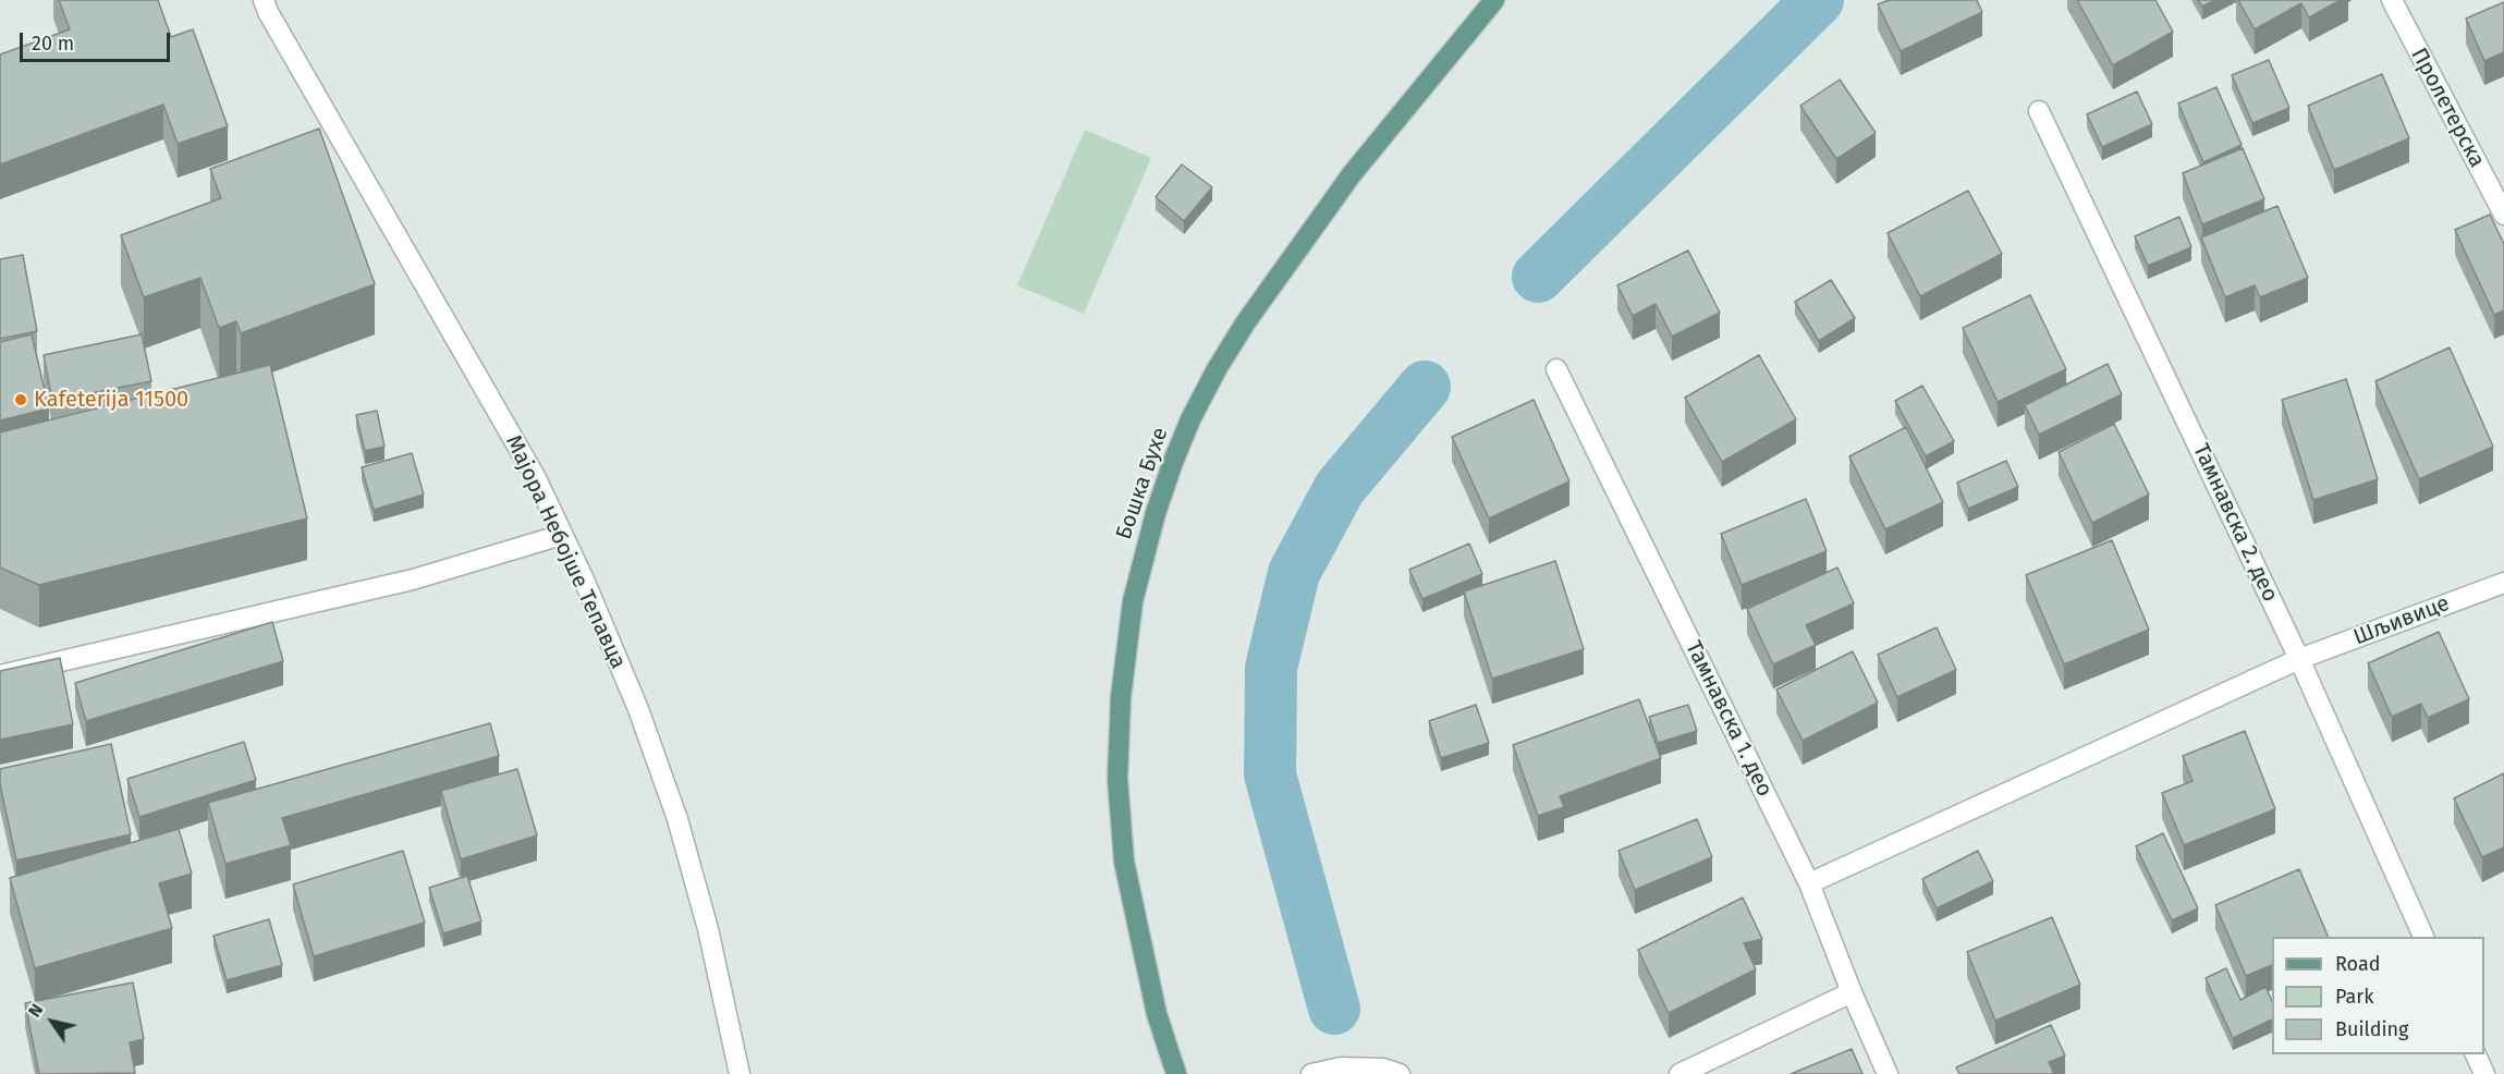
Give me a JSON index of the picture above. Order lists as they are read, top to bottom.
{
  "streets": {
    "main road": ["Бошка Бухе"],
    "street": [
      "Пролетерска",
      "Тамнавска 2. део",
      "Мајора Небојше Тепавца",
      "Шљивице",
      "Тамнавска 1. део"
    ]
  },
  "crossings": [
    ["Тамнавска 2. део", "Шљивице"],
    ["Шљивице", "Тамнавска 1. део"]
  ],
  "places": ["Kafeterija 11500"],
  "legend": ["Road", "Park", "Building"],
  "scale_bar": "20 m",
  "north": "top left"
}
